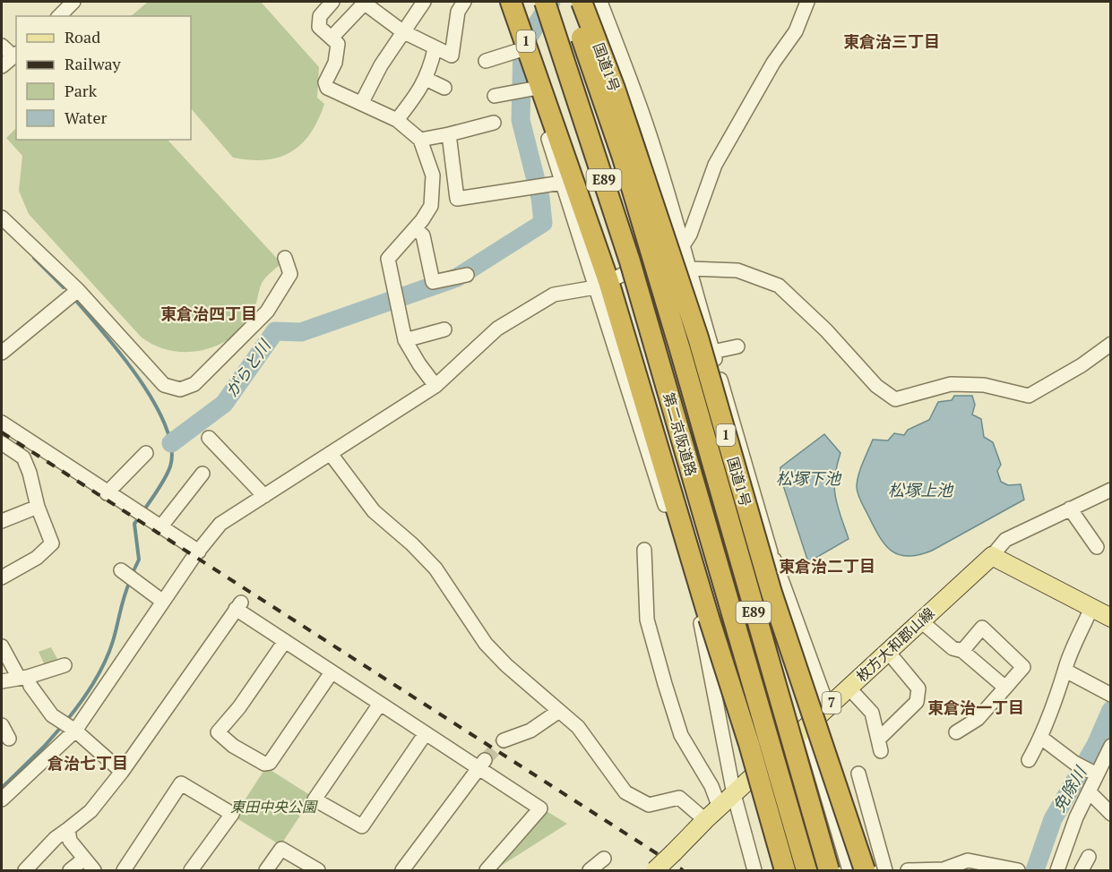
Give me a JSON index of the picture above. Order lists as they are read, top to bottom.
{
  "streets": {
    "highway": [
      "1",
      "国道1号",
      "E89",
      "第二京阪道路"
    ],
    "main road": ["枚方大和郡山線", "7"]
  },
  "districts": [
    "東倉治三丁目",
    "東倉治四丁目",
    "東倉治二丁目",
    "東倉治一丁目",
    "倉治七丁目"
  ],
  "water": [
    "がらと川",
    "松塚下池",
    "松塚上池",
    "免除川"
  ],
  "parks": ["東田中央公園"],
  "legend": [
    "Road",
    "Railway",
    "Park",
    "Water"
  ]
}
